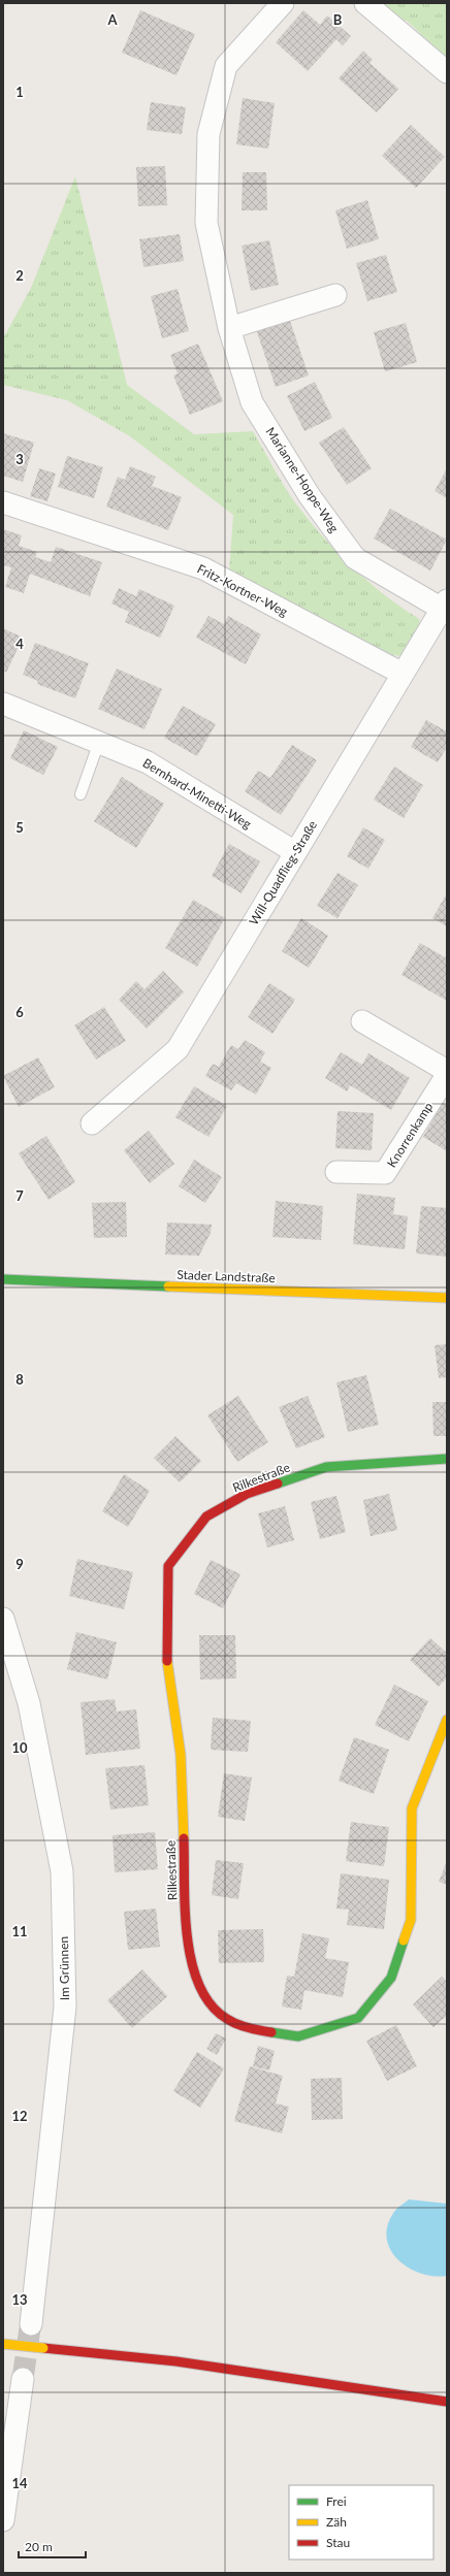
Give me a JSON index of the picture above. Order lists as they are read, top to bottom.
{
  "streets": {
    "street": [
      "Marianne-Hoppe-Weg",
      "Fritz-Kortner-Weg",
      "Bernhard-Minetti-Weg",
      "Will-Quadflieg-Straße",
      "Knorrenkamp",
      "Stader Landstraße",
      "Rilkestraße",
      "Im Grünnen"
    ]
  },
  "crossings": [
    ["Marianne-Hoppe-Weg", "Will-Quadflieg-Straße"],
    ["Fritz-Kortner-Weg", "Will-Quadflieg-Straße"],
    ["Bernhard-Minetti-Weg", "Will-Quadflieg-Straße"]
  ],
  "legend": ["Frei", "Zäh", "Stau"],
  "scale_bar": "20 m",
  "grid": {
    "columns": ["A", "B"],
    "rows": [
      "1",
      "2",
      "3",
      "4",
      "5",
      "6",
      "7",
      "8",
      "9",
      "10",
      "11",
      "12",
      "13",
      "14"
    ]
  }
}
